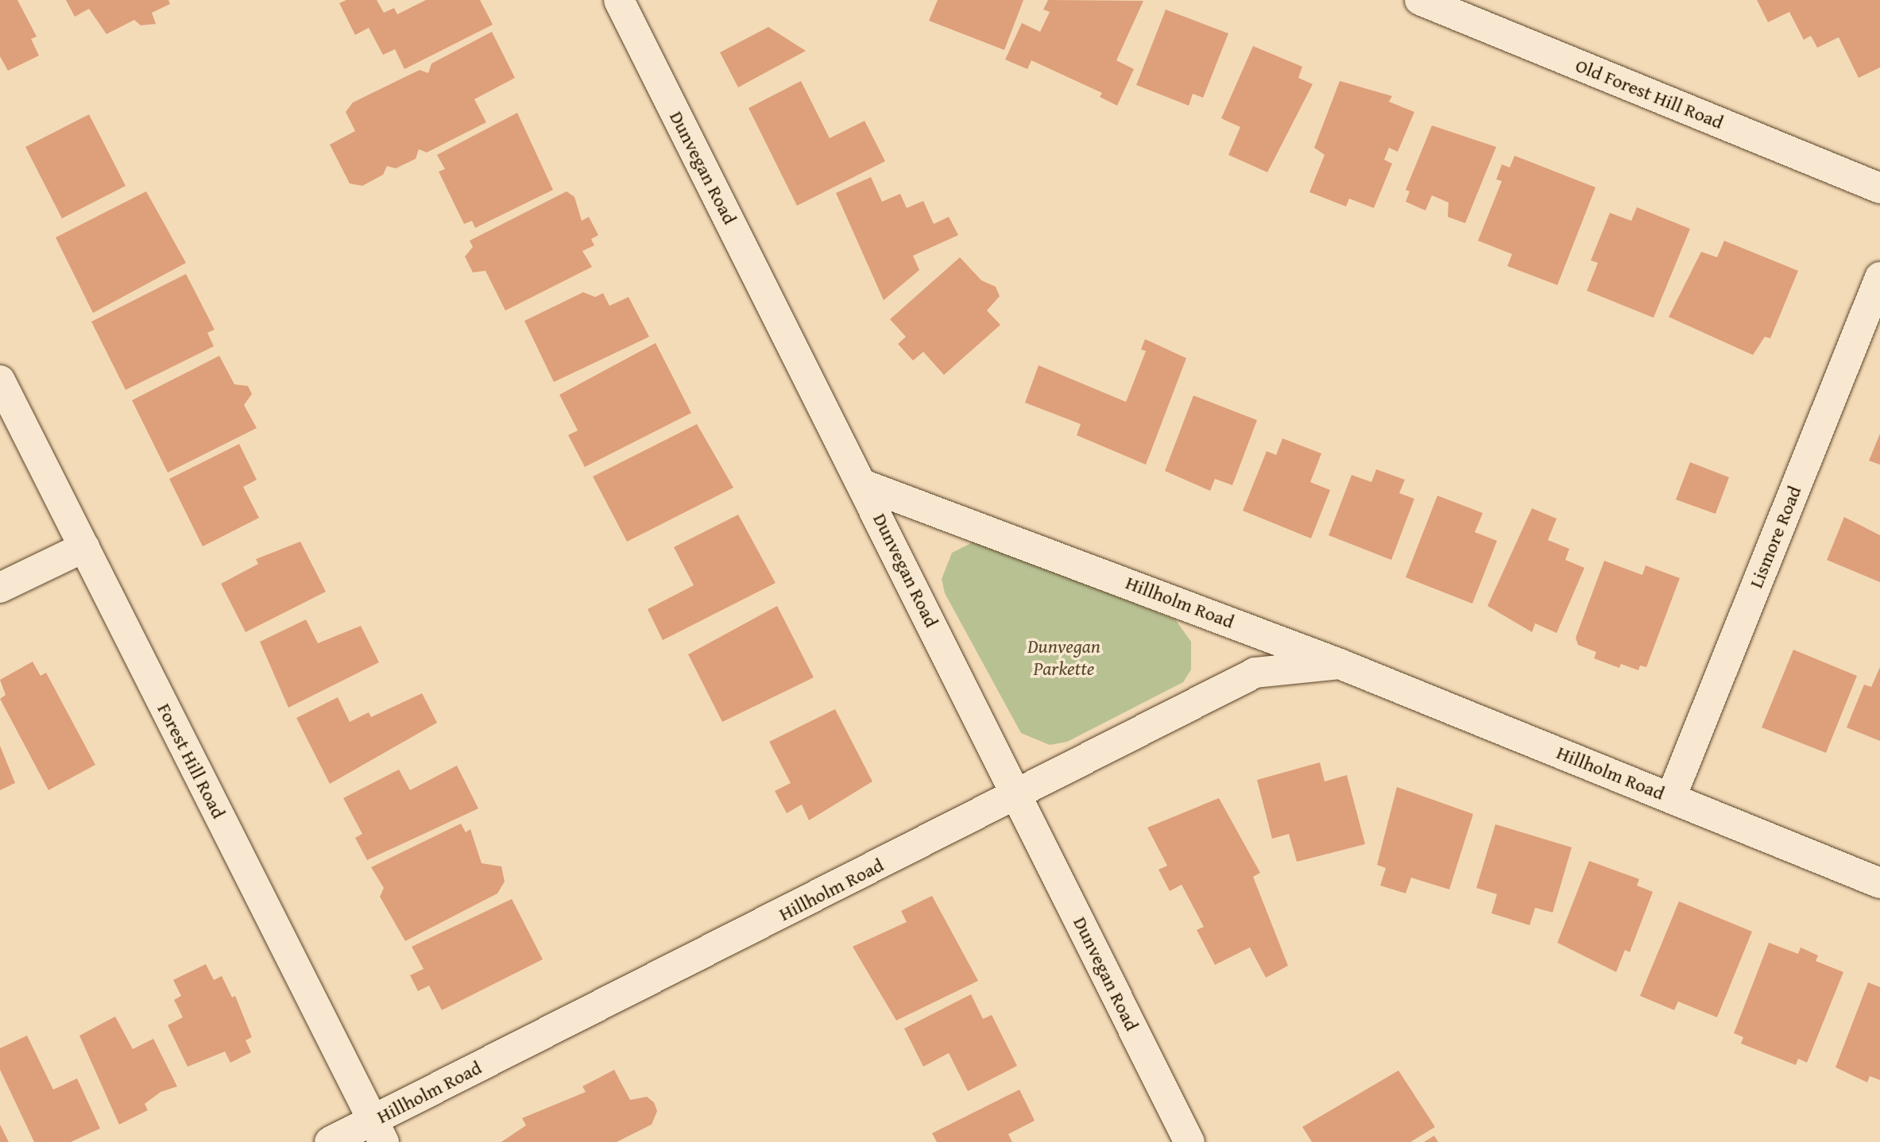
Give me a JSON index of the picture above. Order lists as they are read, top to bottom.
{
  "streets": {
    "street": [
      "Old Forest Hill Road",
      "Dunvegan Road",
      "Lismore Road",
      "Hillholm Road",
      "Forest Hill Road"
    ]
  },
  "crossings": [
    ["Dunvegan Road", "Hillholm Road"],
    ["Lismore Road", "Hillholm Road"],
    ["Hillholm Road", "Forest Hill Road"]
  ],
  "parks": ["Dunvegan Parkette"]
}
